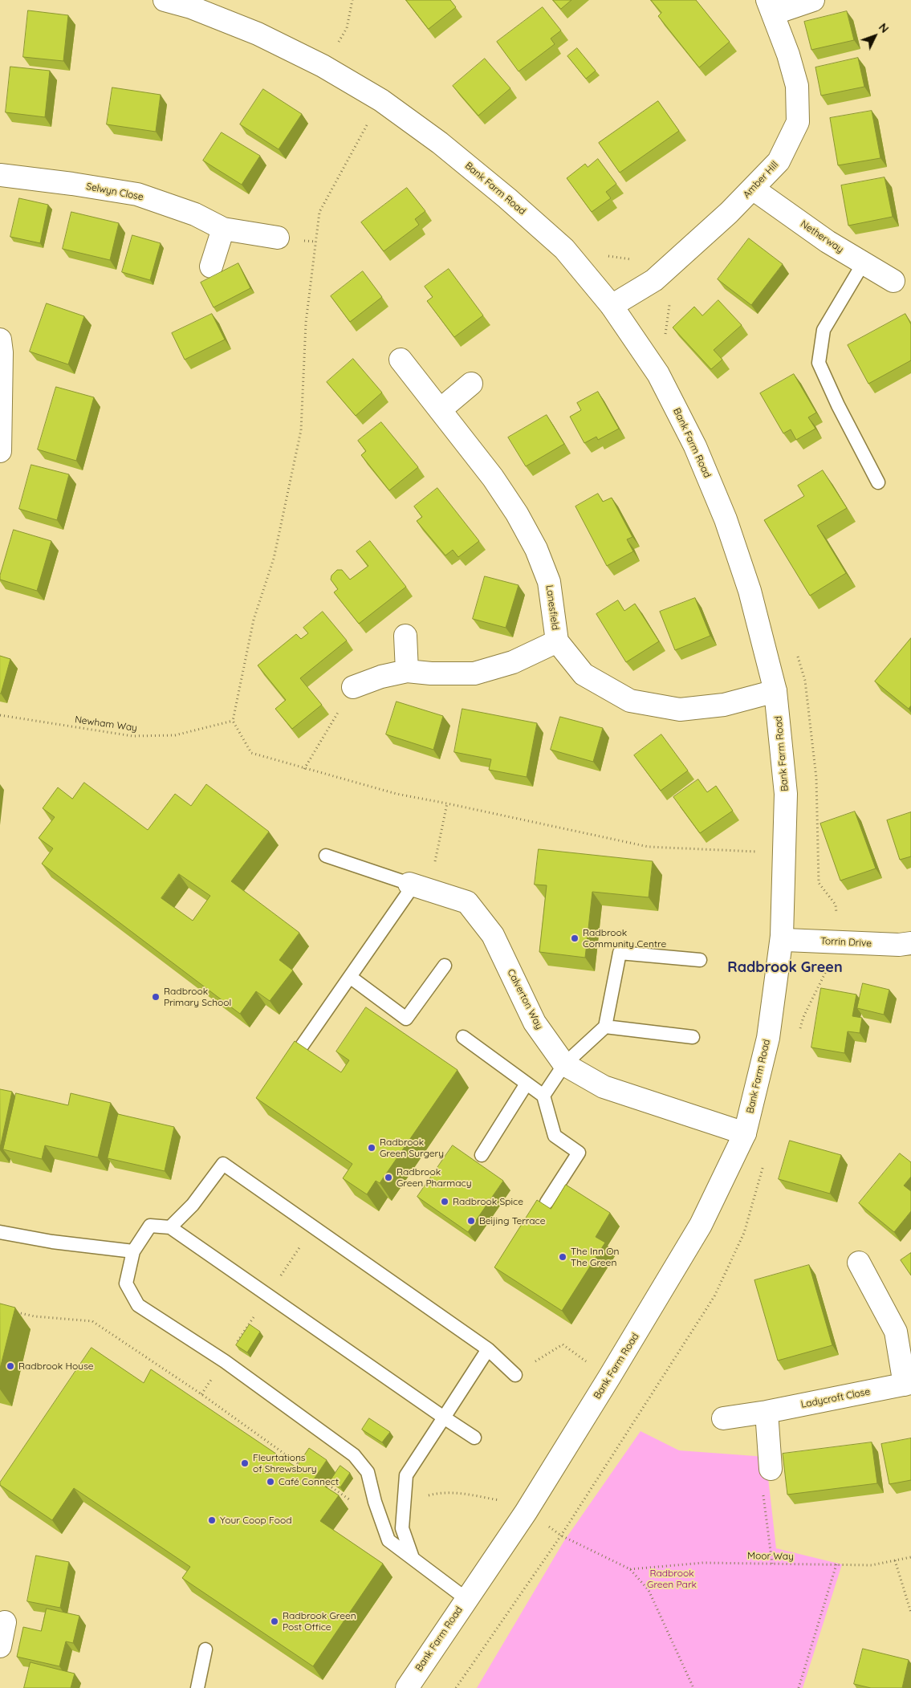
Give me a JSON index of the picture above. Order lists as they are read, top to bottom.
{
  "streets": {
    "street": [
      "Amber Hill",
      "Bank Farm Road",
      "Selwyn Close",
      "Netherway",
      "Lanesfield",
      "Torrin Drive",
      "Calverton Way",
      "Ladycroft Close"
    ],
    "path": ["Newham Way", "Moor Way"]
  },
  "crossings": [
    ["Amber Hill", "Bank Farm Road"],
    ["Amber Hill", "Netherway"],
    ["Bank Farm Road", "Lanesfield"],
    ["Bank Farm Road", "Torrin Drive"],
    ["Bank Farm Road", "Calverton Way"]
  ],
  "districts": ["Radbrook Green"],
  "parks": ["Radbrook Green Park"],
  "places": [
    "Radbrook Community Centre",
    "Radbrook Primary School",
    "Radbrook Green Surgery",
    "Radbrook Green Pharmacy",
    "Radbrook Spice",
    "Beijing Terrace",
    "The Inn On The Green",
    "Radbrook House",
    "Fleurtations of Shrewsbury",
    "Café Connect",
    "Your Coop Food",
    "Radbrook Green Post Office"
  ],
  "north": "top right"
}
